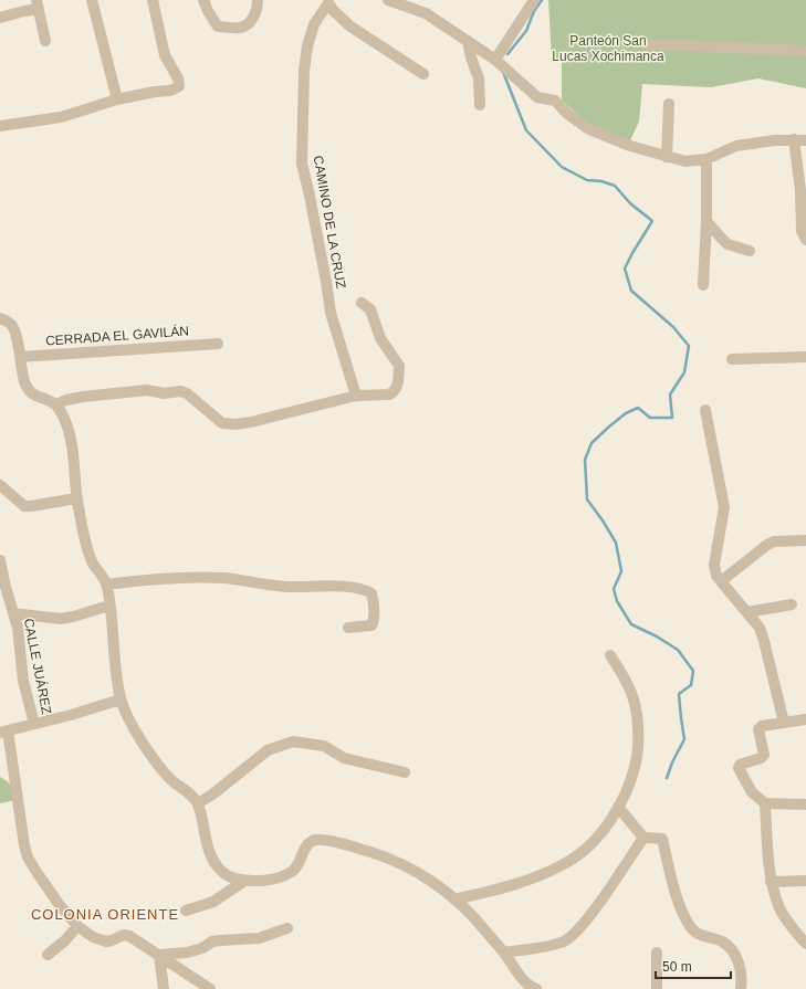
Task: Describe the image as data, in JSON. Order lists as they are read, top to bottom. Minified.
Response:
{"streets":{"street":["CAMINO DE LA CRUZ","CERRADA EL GAVILÁN","CALLE JUÁREZ"]},"districts":["COLONIA ORIENTE"],"parks":["Panteón San Lucas Xochimanca"],"scale_bar":"50 m"}
